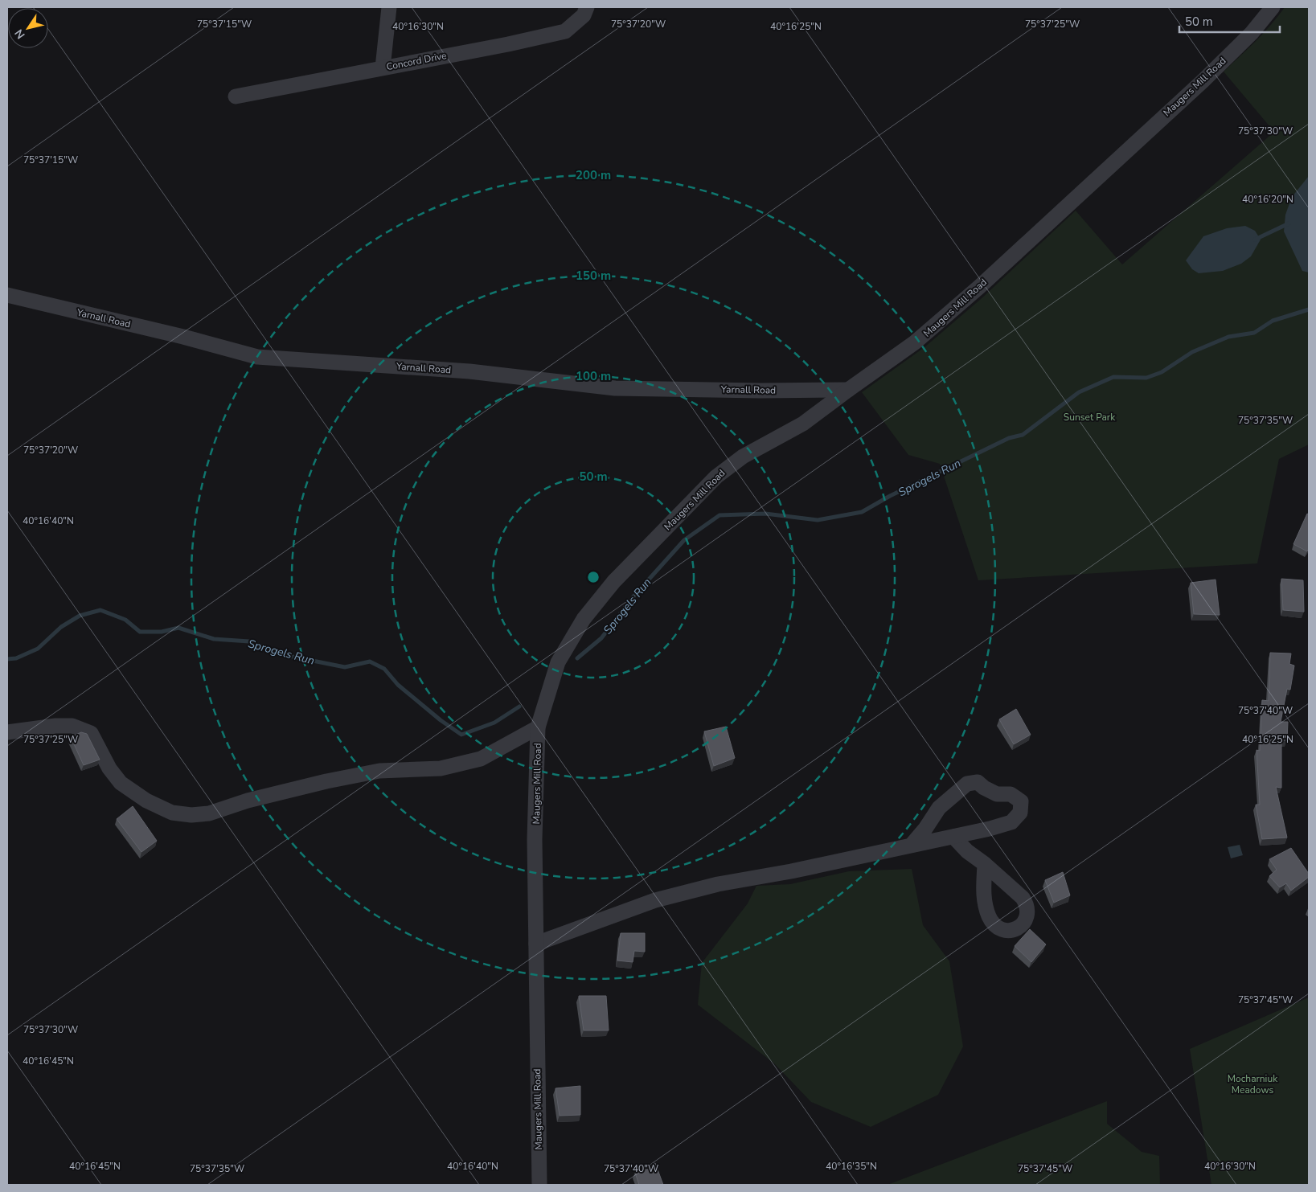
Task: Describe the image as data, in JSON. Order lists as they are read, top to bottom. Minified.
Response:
{"streets":{"street":["Concord Drive","Maugers Mill Road","Yarnall Road"]},"crossings":[["Maugers Mill Road","Yarnall Road"]],"water":["Sprogels Run"],"parks":["Sunset Park","Mocharniuk Meadows"],"scale_bar":"50 m","north":"bottom left","coordinates":["75°37'15\"W","75°37'20\"W","75°37'25\"W","40°16'30\"N","40°16'25\"N","75°37'30\"W","40°16'20\"N","75°37'35\"W","40°16'40\"N","75°37'40\"W","75°37'45\"W","40°16'45\"N","40°16'35\"N"],"rings":["200 m","150 m","100 m","50 m"]}
